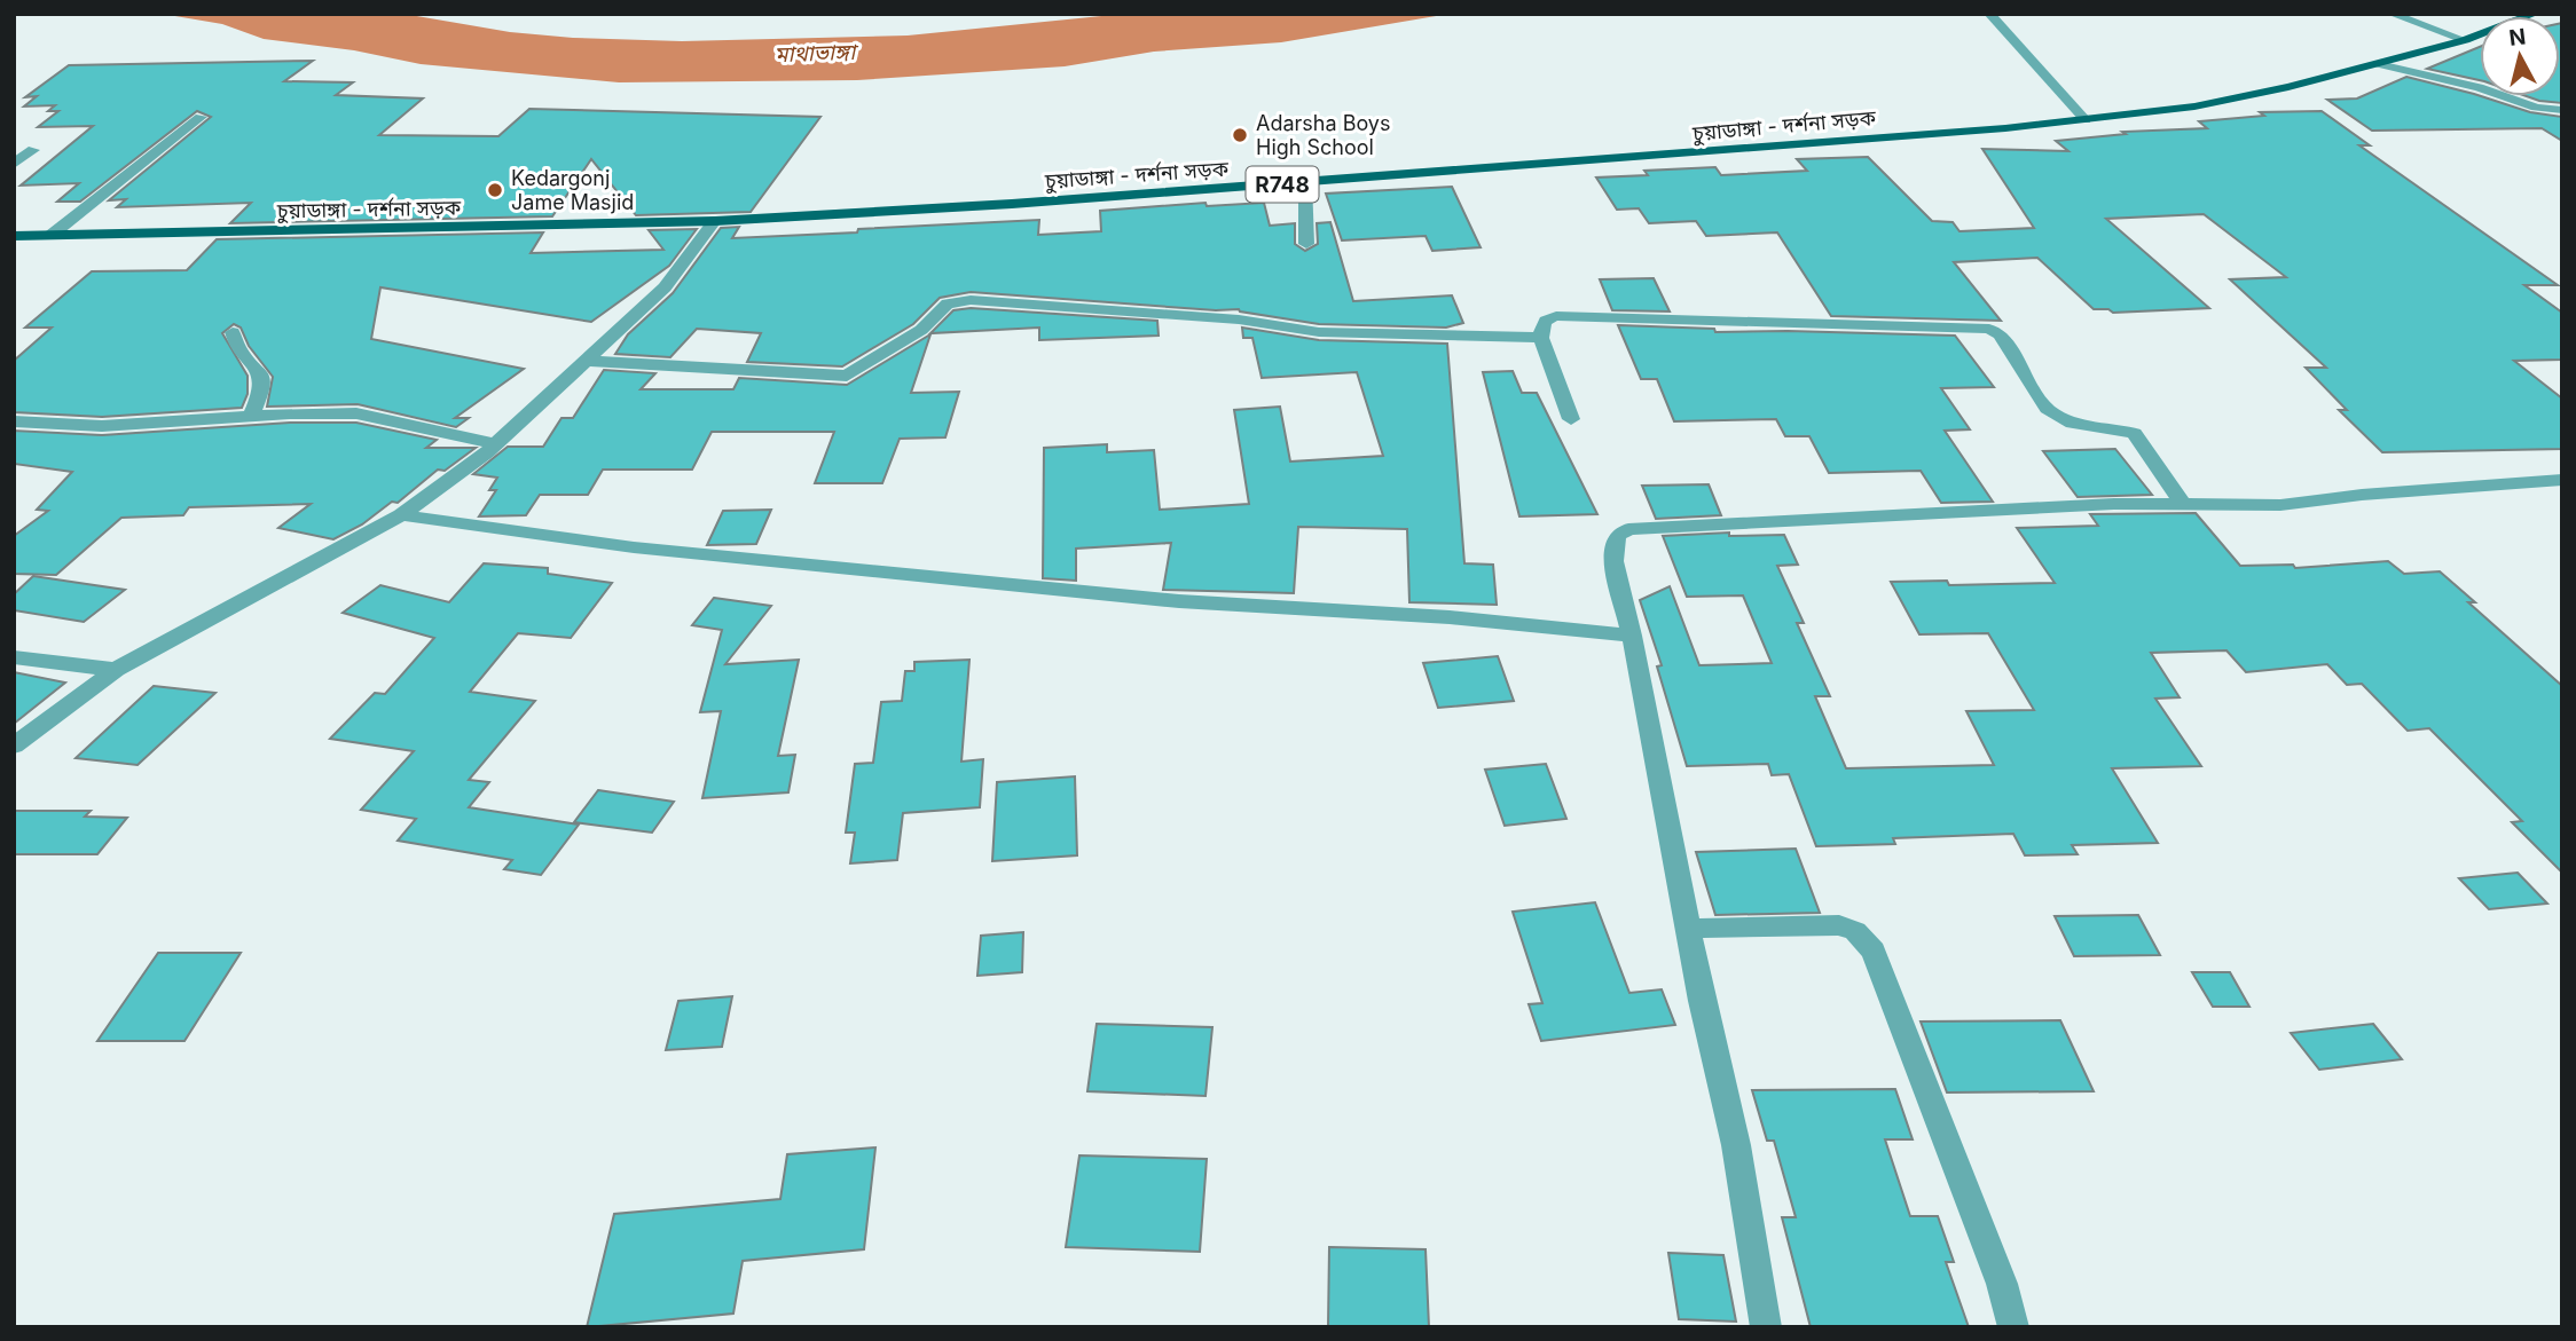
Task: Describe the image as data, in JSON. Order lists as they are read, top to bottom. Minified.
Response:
{"streets":{"main road":["চুয়াডাঙ্গা - দর্শনা সড়ক","R748"]},"water":["মাথাভাঙ্গা"],"places":["Adarsha Boys High School","Kedargonj Jame Masjid"],"north":"top"}
